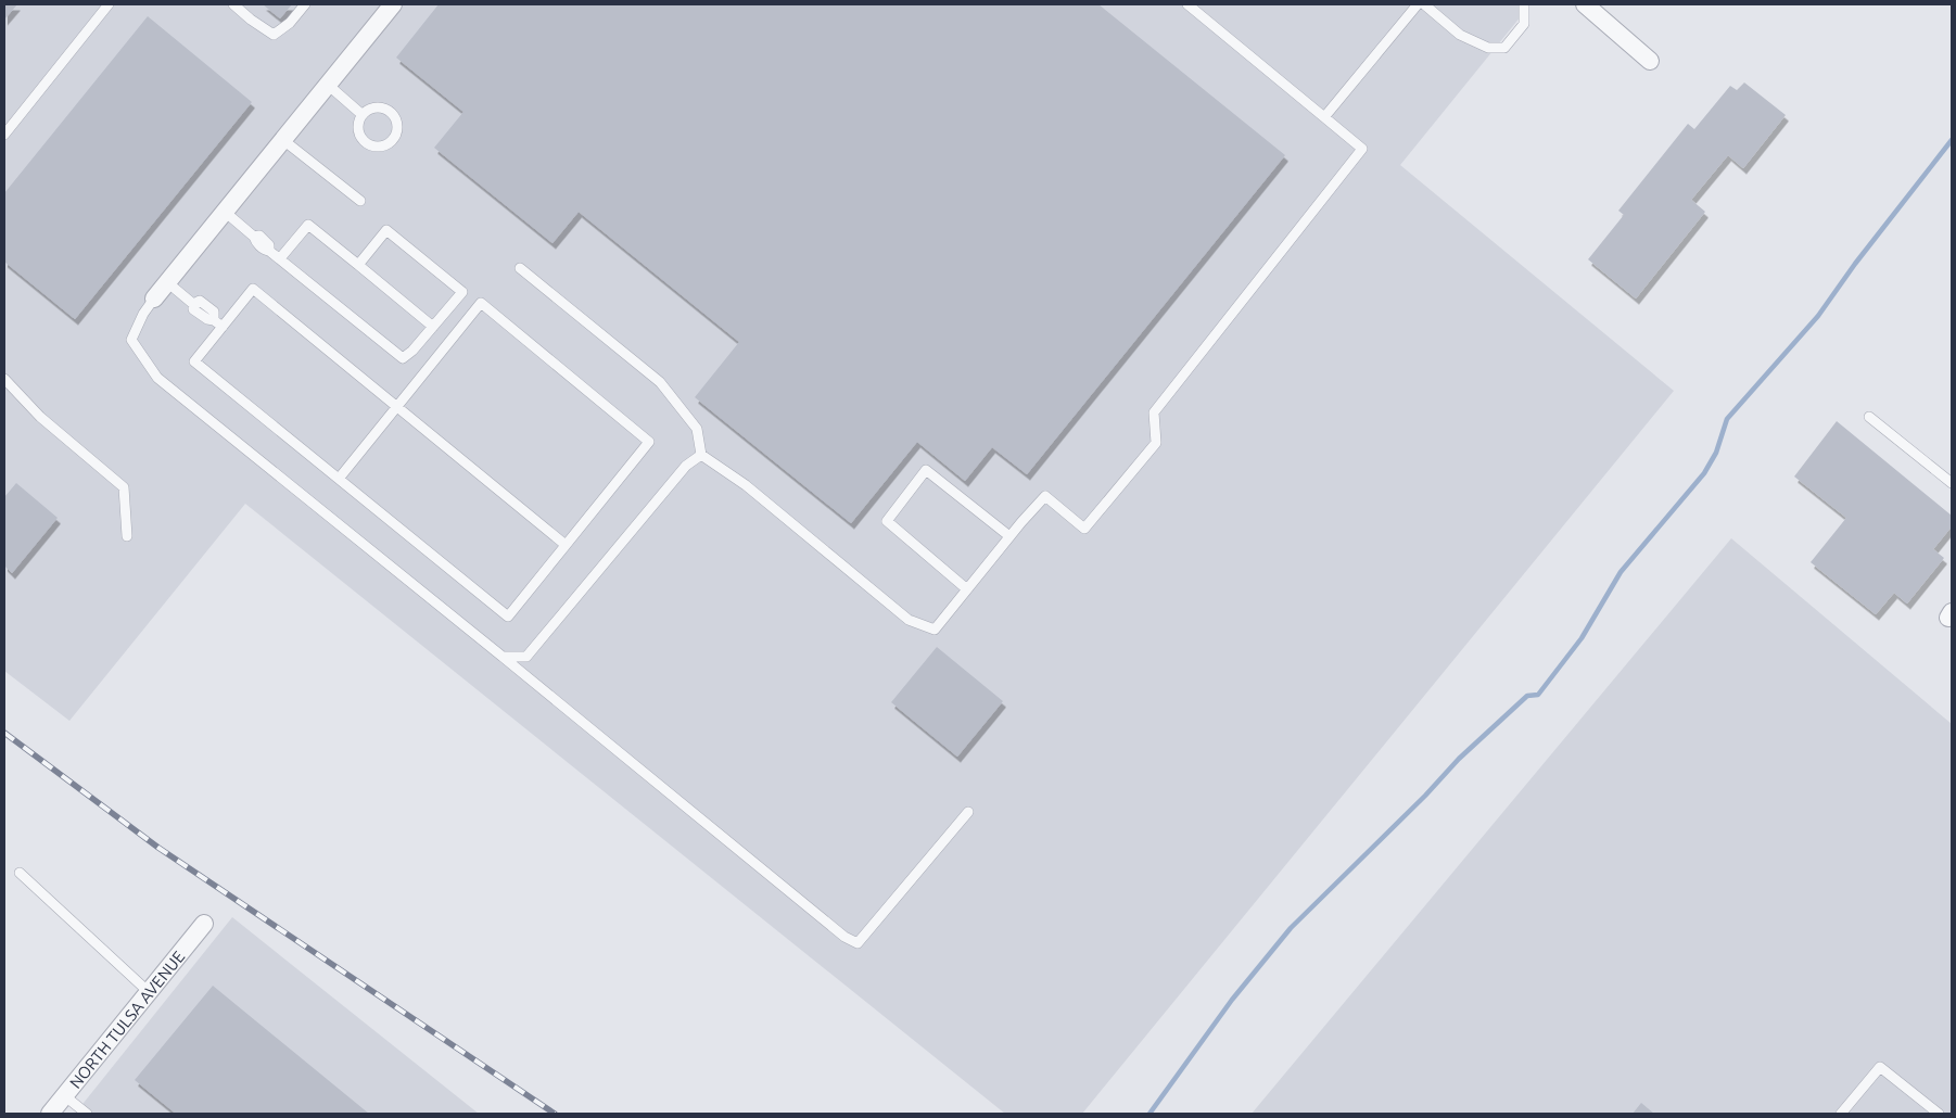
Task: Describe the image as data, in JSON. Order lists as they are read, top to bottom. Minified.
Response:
{"streets":{"street":["NORTH TULSA AVENUE"]}}
